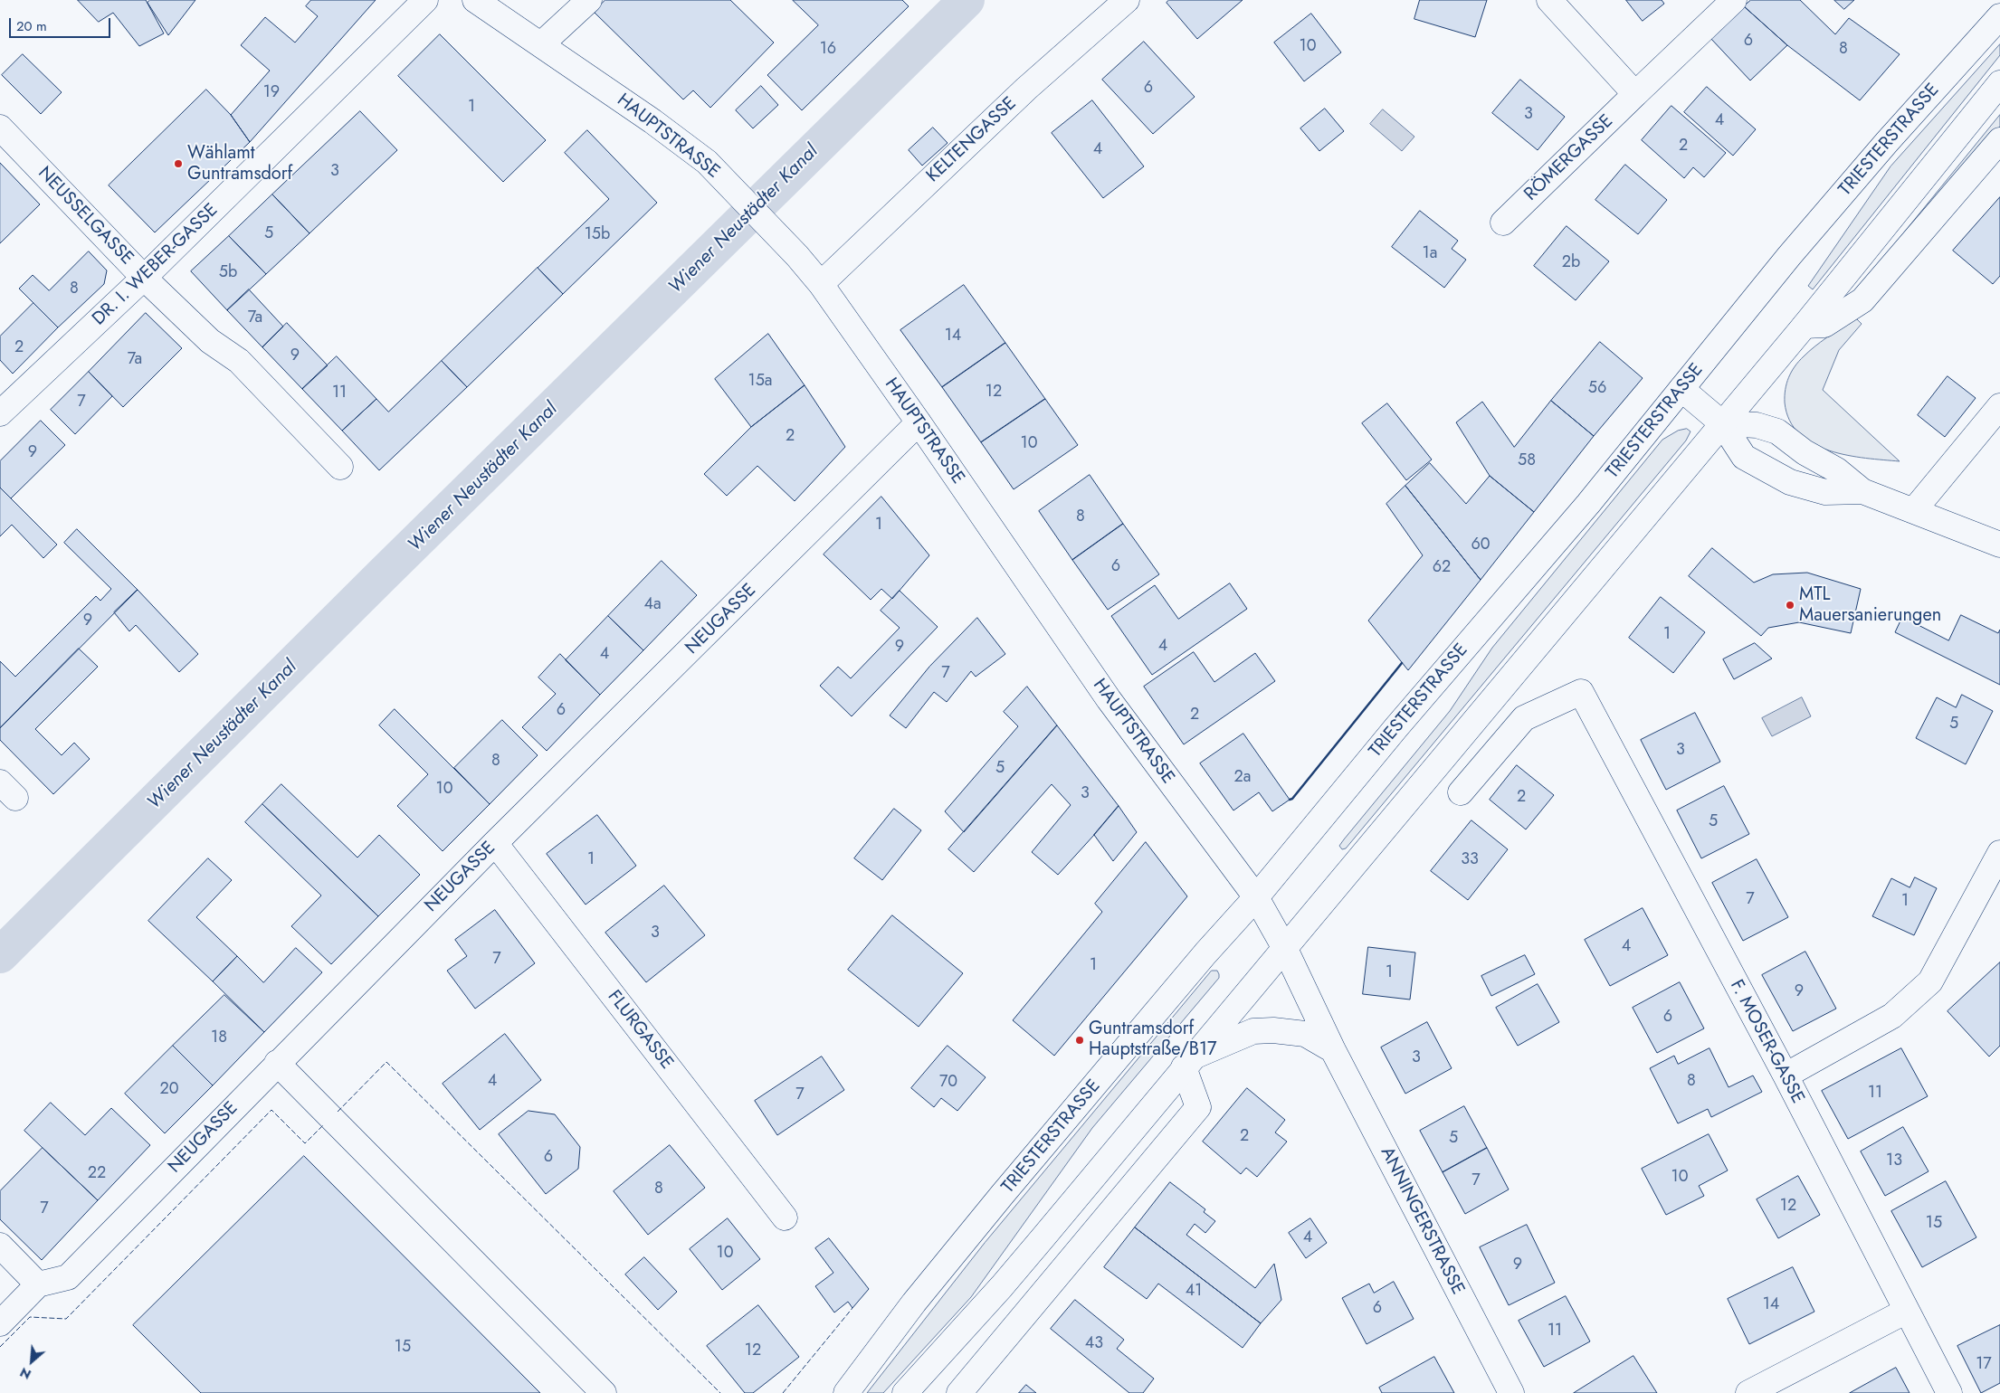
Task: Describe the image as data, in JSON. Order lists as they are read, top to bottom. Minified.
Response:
{"streets":{"street":["HAUPTSTRASSE","KELTENGASSE","TRIESTERSTRASSE","RÖMERGASSE","NEUSSELGASSE","DR. I. WEBER-GASSE","NEUGASSE","FLURGASSE","F. MOSER-GASSE","ANNINGERSTRASSE"]},"crossings":[["HAUPTSTRASSE","KELTENGASSE"],["HAUPTSTRASSE","TRIESTERSTRASSE"],["HAUPTSTRASSE","NEUGASSE"],["HAUPTSTRASSE","ANNINGERSTRASSE"],["NEUSSELGASSE","DR. I. WEBER-GASSE"],["NEUGASSE","FLURGASSE"]],"water":["Wiener Neustädter Kanal"],"places":["Wählamt Guntramsdorf","MTL Mauersanierungen","Guntramsdorf Hauptstraße/B17"],"house_numbers":["6","10","16","8","6","19","1","3","4","2","4","3","5","15b","1a","2b","5b","8","7a","14","2","9","7a","15a","56","12","11","7","2","10","9","58","8","1","60","6","62","4a","9","1","4","9","4","7","6","2","5","3","8","5","2a","10","3","2","5","1","33","7","1","3","4","7","1","1","9","6","18","3","4","8","70","20","11","7","2","5","6","13","22","10","7","8","12","7","15","4","10","9","41","14","6","11","43","15","12","17"],"scale_bar":"20 m","north":"bottom left"}
